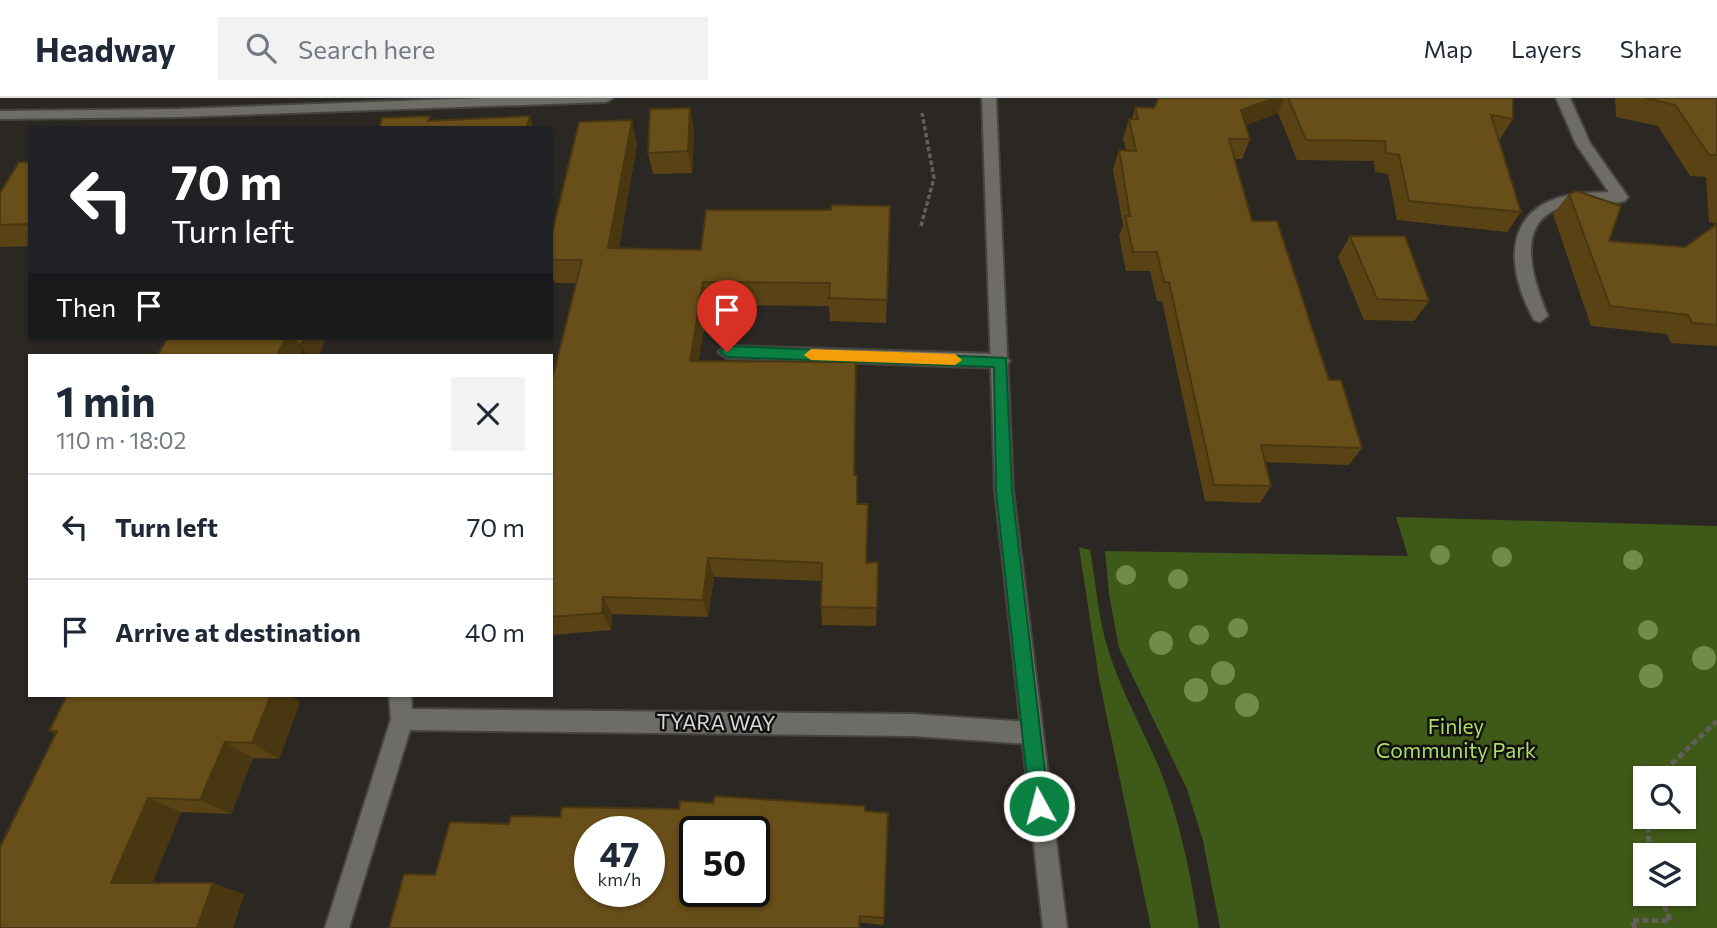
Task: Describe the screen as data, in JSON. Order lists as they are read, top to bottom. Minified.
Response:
{"streets":{"street":["TYARA WAY"]},"parks":["Finley Community Park"],"page":{"header":"Headway","search":"Search here","nav":["Map","Layers","Share"],"turn":["70 m","Turn left"],"then":"Then","heading":["1 min","110 m · 18:02"],"list":[{"name":"Turn left","value":"70 m"},{"name":"Arrive at destination","value":"40 m"}],"speed":"47 km/h","limit":"50"}}
